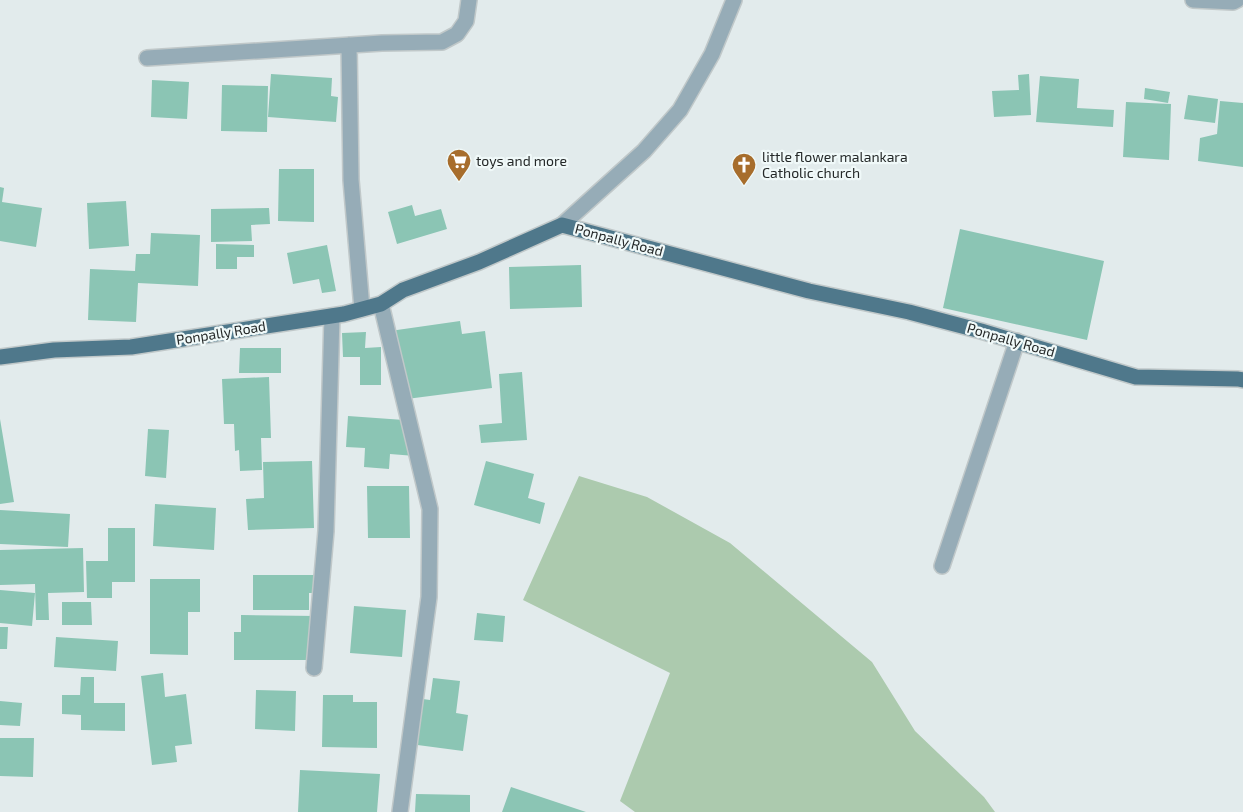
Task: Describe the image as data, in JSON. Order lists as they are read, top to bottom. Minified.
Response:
{"streets":{"main road":["Ponpally Road"]},"places":{"supermarket":["toys and more"],"church":["little flower malankara Catholic church"]}}
